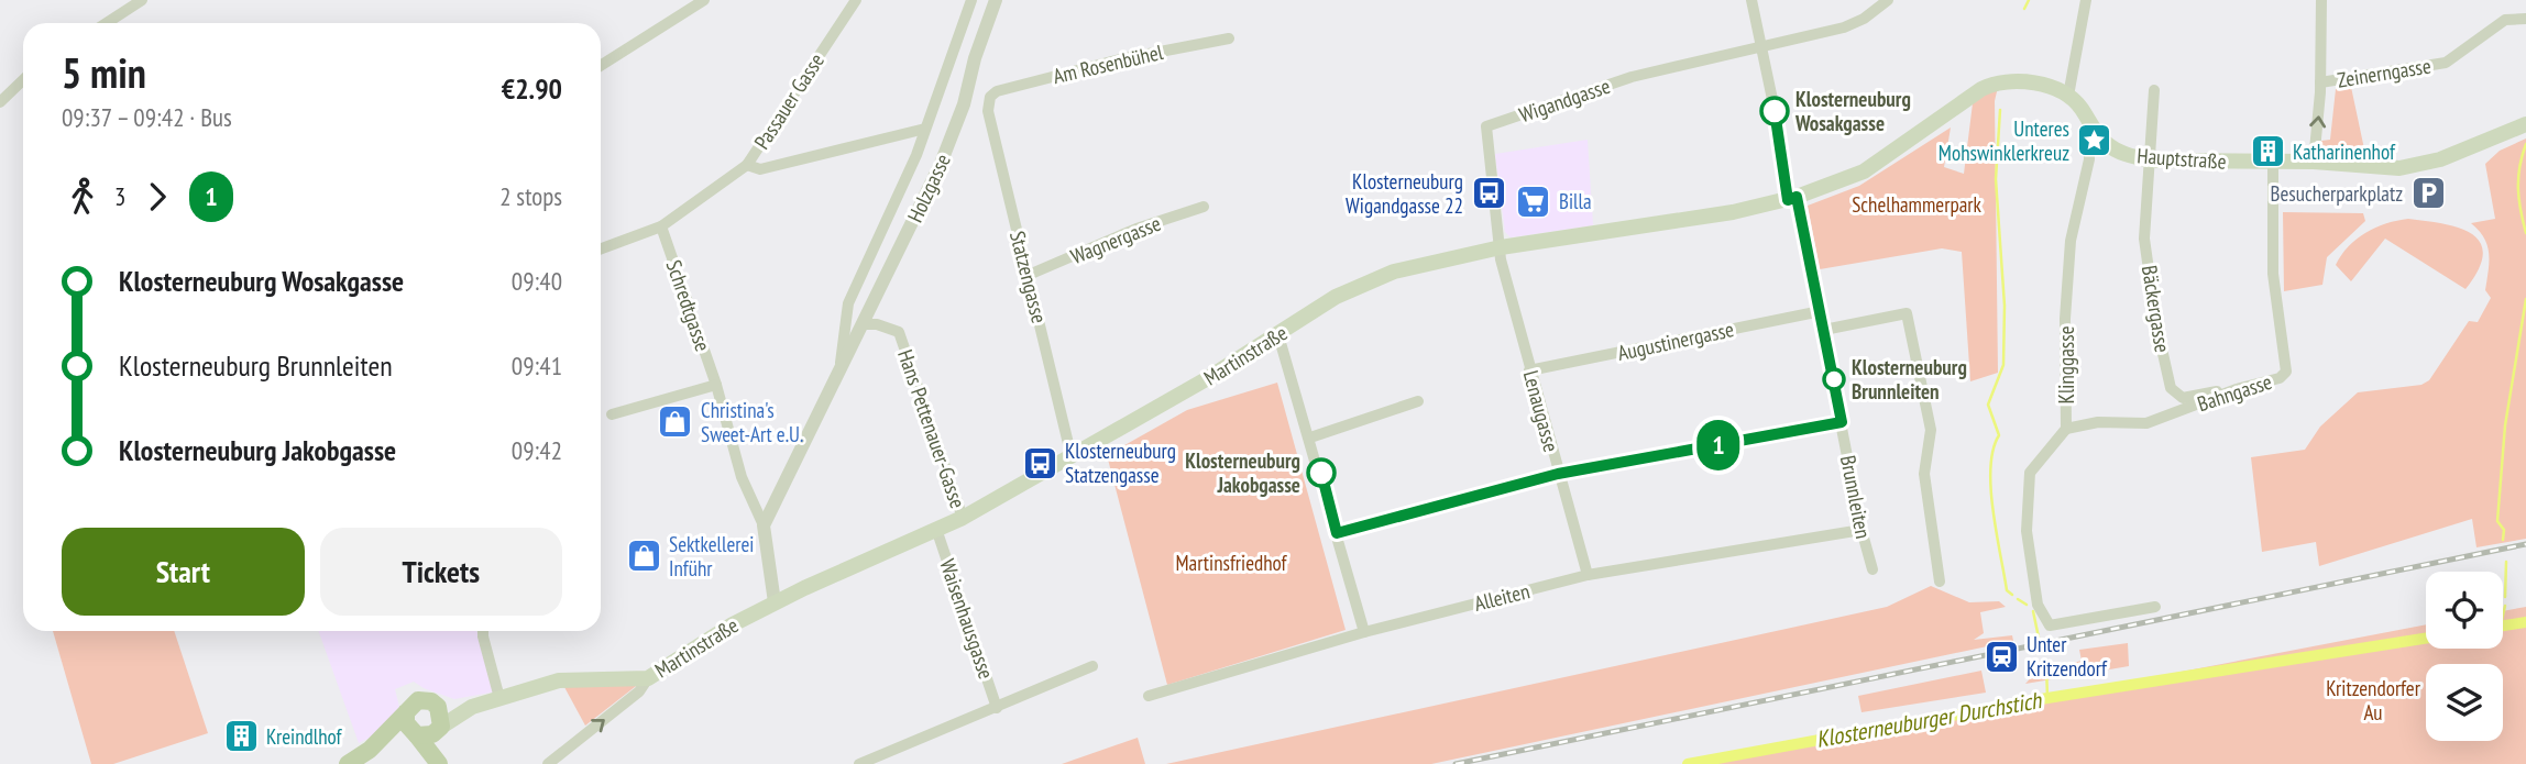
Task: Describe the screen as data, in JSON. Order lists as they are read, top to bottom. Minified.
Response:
{"streets":{"main road":["Hauptstraße","Martinstraße"],"street":["Am Rosenbühel","Zeinerngasse","Wigandgasse","Passauer Gasse","Holzgasse","Wagnergasse","Statzengasse","Schredtgasse","Bäckergasse","Augustinergasse","Klinggasse","Bahngasse","Lenaugasse","Hans Pettenauer-Gasse","Brunnleiten","Alleiten","Waisenhausgasse"]},"crossings":[["Am Rosenbühel","Statzengasse"],["Wigandgasse","Martinstraße"],["Wigandgasse","Lenaugasse"],["Wigandgasse","Brunnleiten"],["Passauer Gasse","Holzgasse"],["Hauptstraße","Bäckergasse"],["Hauptstraße","Martinstraße"],["Hauptstraße","Klinggasse"],["Hauptstraße","Bahngasse"],["Holzgasse","Schredtgasse"],["Holzgasse","Hans Pettenauer-Gasse"],["Wagnergasse","Statzengasse"],["Statzengasse","Martinstraße"],["Bäckergasse","Bahngasse"],["Augustinergasse","Lenaugasse"],["Augustinergasse","Brunnleiten"],["Martinstraße","Lenaugasse"],["Martinstraße","Hans Pettenauer-Gasse"],["Martinstraße","Brunnleiten"],["Martinstraße","Waisenhausgasse"],["Klinggasse","Bahngasse"],["Lenaugasse","Alleiten"],["Brunnleiten","Alleiten"]],"water":["Klosterneuburger Durchstich"],"parks":["Schelhammerpark","Martinsfriedhof","Kritzendorfer Au"],"places":{"other":["Klosterneuburg Wosakgasse","Klosterneuburg Brunnleiten","Klosterneuburg Jakobgasse"],"place":["Unteres Mohswinklerkreuz"],"building":["Katharinenhof","Kreindlhof"],"bus stop":["Klosterneuburg Wigandgasse 22","Klosterneuburg Statzengasse"],"parking":["Besucherparkplatz"],"supermarket":["Billa"],"shop":["Christina's Sweet-Art e.U.","Sektkellerei Inführ"],"station":["Unter Kritzendorf"]},"lines":["bus line 1"],"page":{"on_map":"1","heading":["5 min","09:37 – 09:42 · Bus","€2.90"],"legs":["3","1","2 stops"],"list":[{"name":"Klosterneuburg Wosakgasse","value":"09:40"},{"name":"Klosterneuburg Brunnleiten","value":"09:41"},{"name":"Klosterneuburg Jakobgasse","value":"09:42"}],"buttons":["Start","Tickets"]}}
